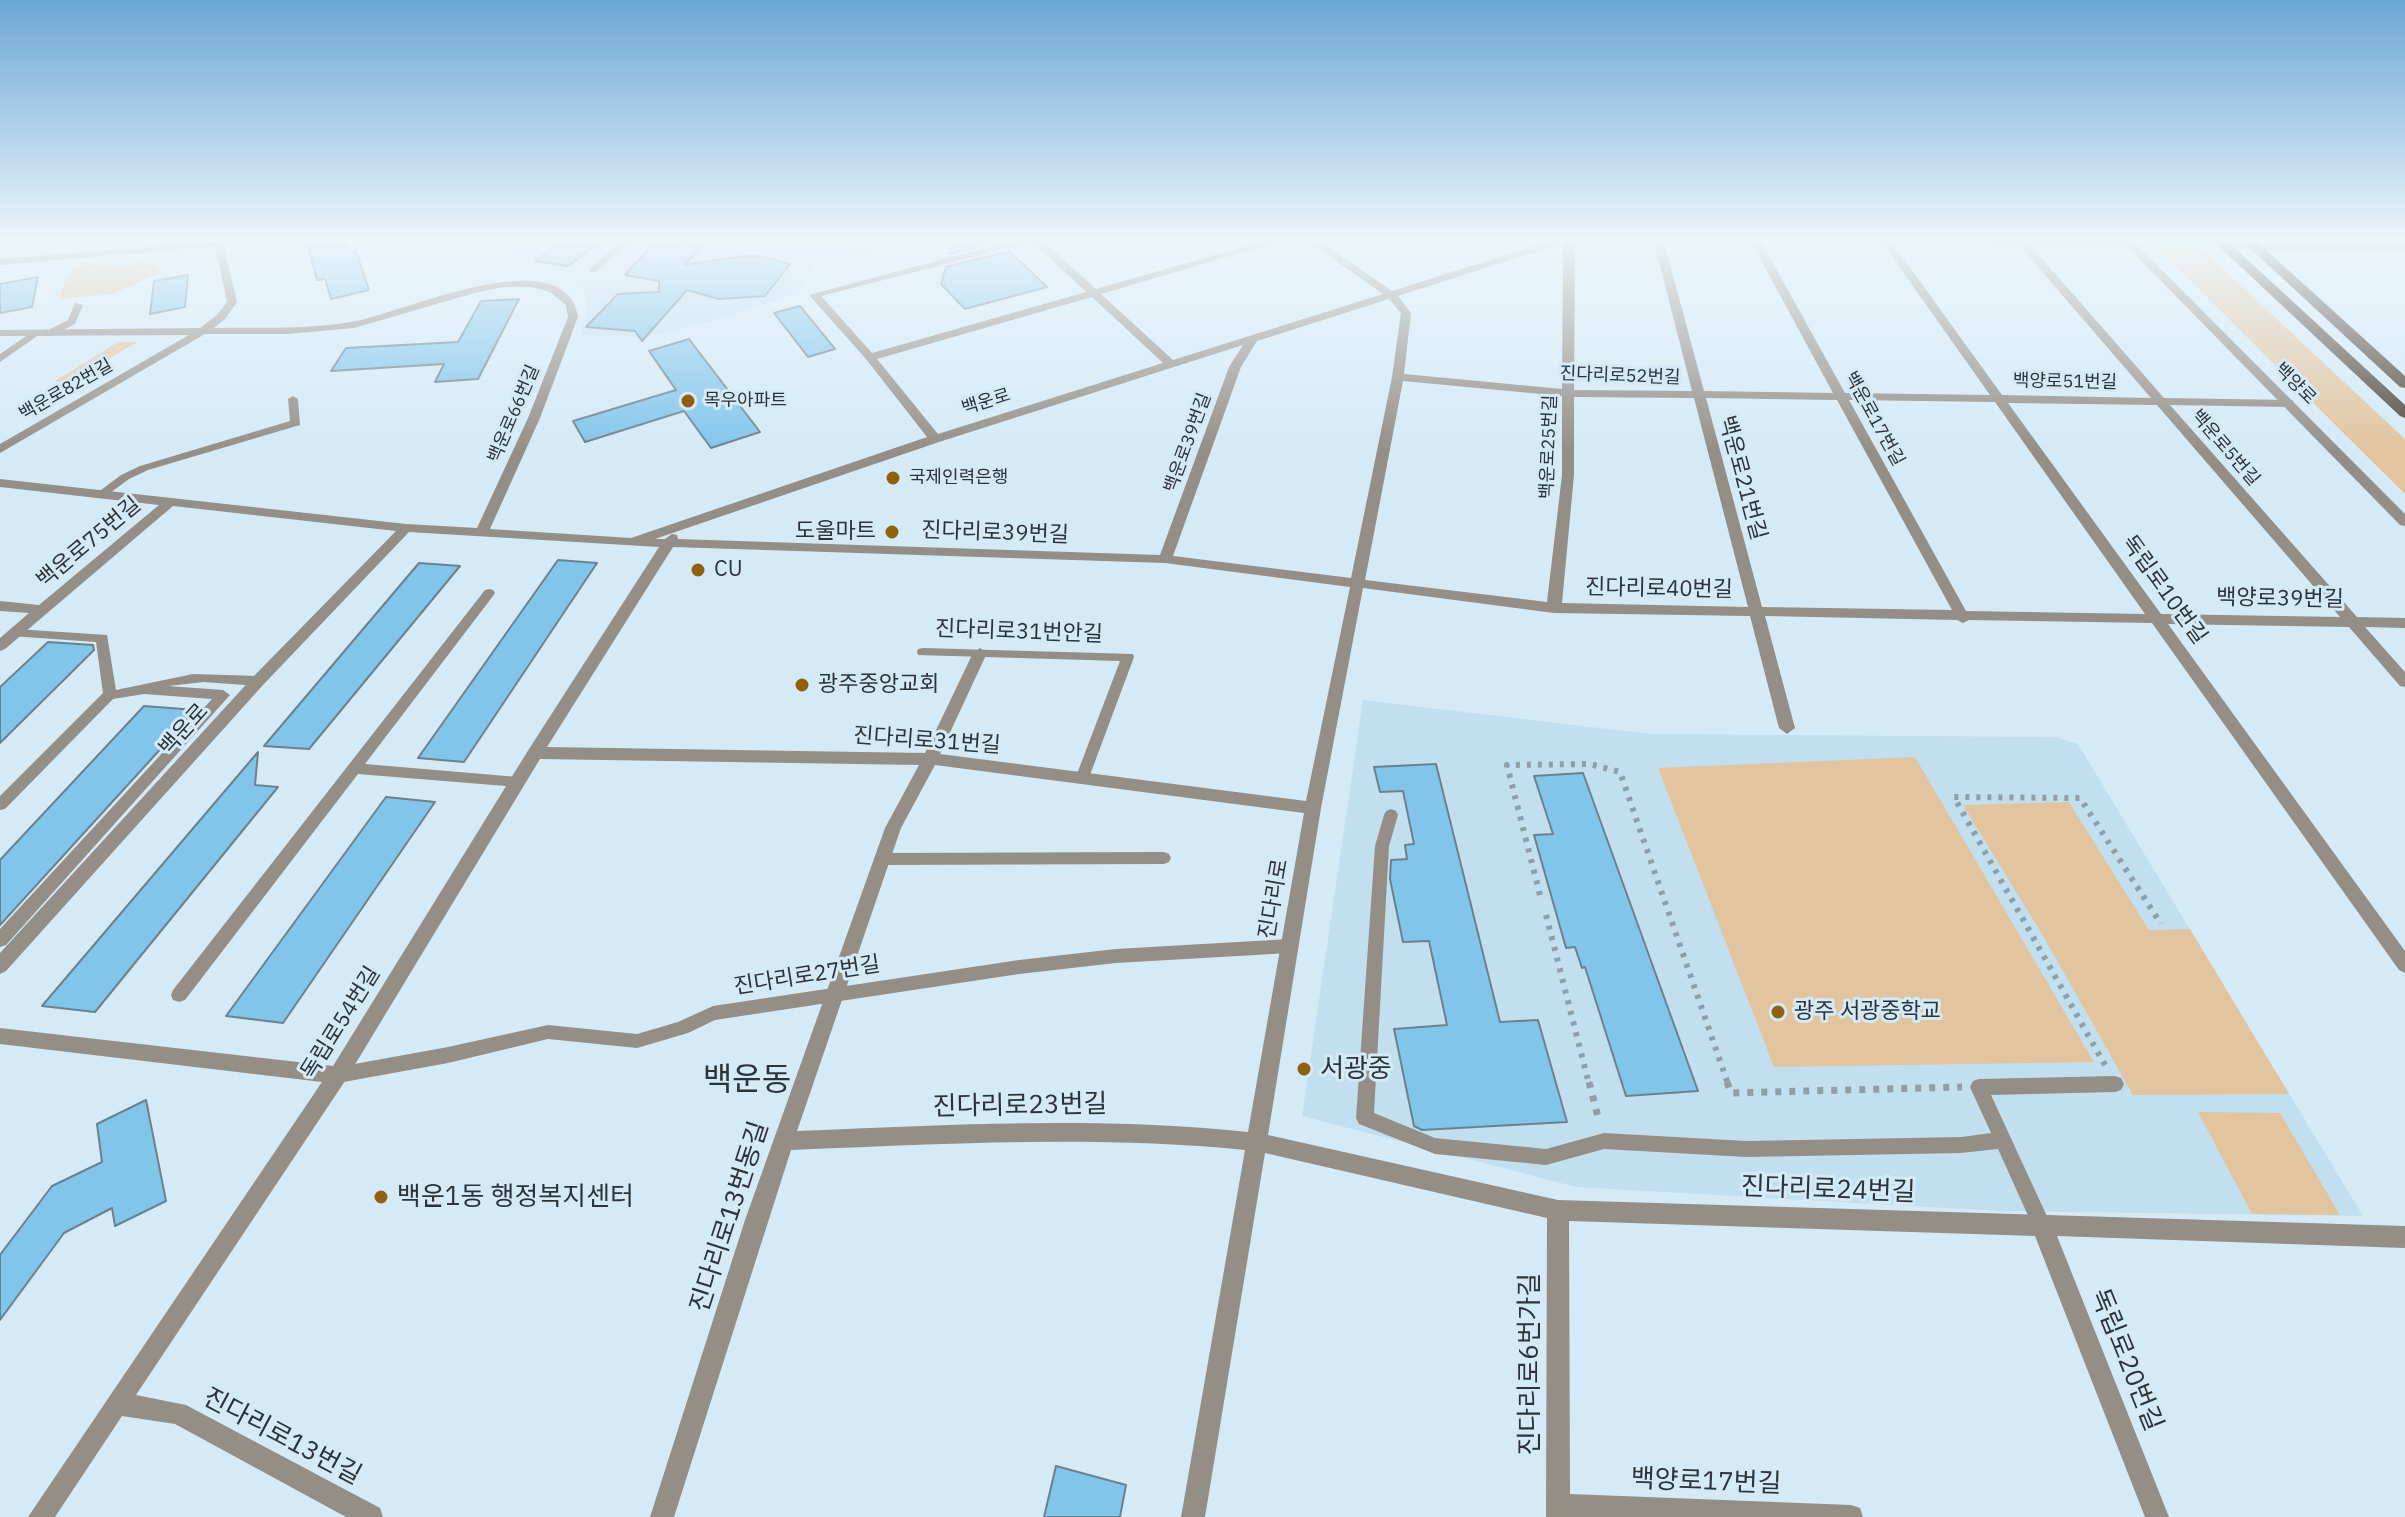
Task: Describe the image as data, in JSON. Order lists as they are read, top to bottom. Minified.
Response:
{"streets":{"street":["진다리로52번길","백양로51번길","백양로","백운로82번길","백운로","백운로66번길","백운로17번길","백운로39번길","백운로25번길","백운로5번길","백운로21번길","진다리로39번길","백운로75번길","진다리로40번길","독립로10번길","백양로39번길","진다리로31번길","진다리로","독립로54번길","진다리로23번길","진다리로24번길","진다리로13번동길","독립로20번길","진다리로6번가길","진다리로13번길","백양로17번길"],"lane":["진다리로31번안길","진다리로27번길"]},"crossings":[["진다리로52번길","백양로51번길"],["진다리로52번길","백운로17번길"],["진다리로52번길","백운로25번길"],["진다리로52번길","백운로21번길"],["진다리로52번길","진다리로"],["백양로51번길","백양로"],["백양로51번길","백운로17번길"],["백양로51번길","백운로5번길"],["백양로51번길","독립로10번길"],["백운로82번길","백운로66번길"],["백운로","백운로66번길"],["백운로","백운로39번길"],["백운로","진다리로39번길"],["백운로","백운로75번길"],["백운로","독립로54번길"],["백운로17번길","진다리로40번길"],["백운로17번길","백양로39번길"],["백운로39번길","진다리로39번길"],["백운로25번길","진다리로40번길"],["백운로5번길","백양로39번길"],["백운로21번길","진다리로40번길"],["진다리로39번길","진다리로40번길"],["진다리로39번길","진다리로"],["진다리로39번길","독립로54번길"],["진다리로40번길","백양로39번길"],["진다리로40번길","진다리로"],["독립로10번길","백양로39번길"],["진다리로31번안길","진다리로31번길"],["진다리로31번안길","진다리로13번동길"],["진다리로31번길","진다리로"],["진다리로31번길","독립로54번길"],["진다리로31번길","진다리로13번동길"],["진다리로","진다리로27번길"],["진다리로","진다리로23번길"],["진다리로","진다리로24번길"],["진다리로27번길","독립로54번길"],["진다리로27번길","진다리로13번동길"],["독립로54번길","진다리로13번길"],["진다리로23번길","진다리로24번길"],["진다리로23번길","진다리로13번동길"],["진다리로24번길","독립로20번길"],["진다리로24번길","진다리로6번가길"],["진다리로6번가길","백양로17번길"]],"districts":["백운동"],"places":["목우아파트","국제인력은행","도울마트","CU","광주중앙교회","광주 서광중학교","서광중","백운1동 행정복지센터"]}
